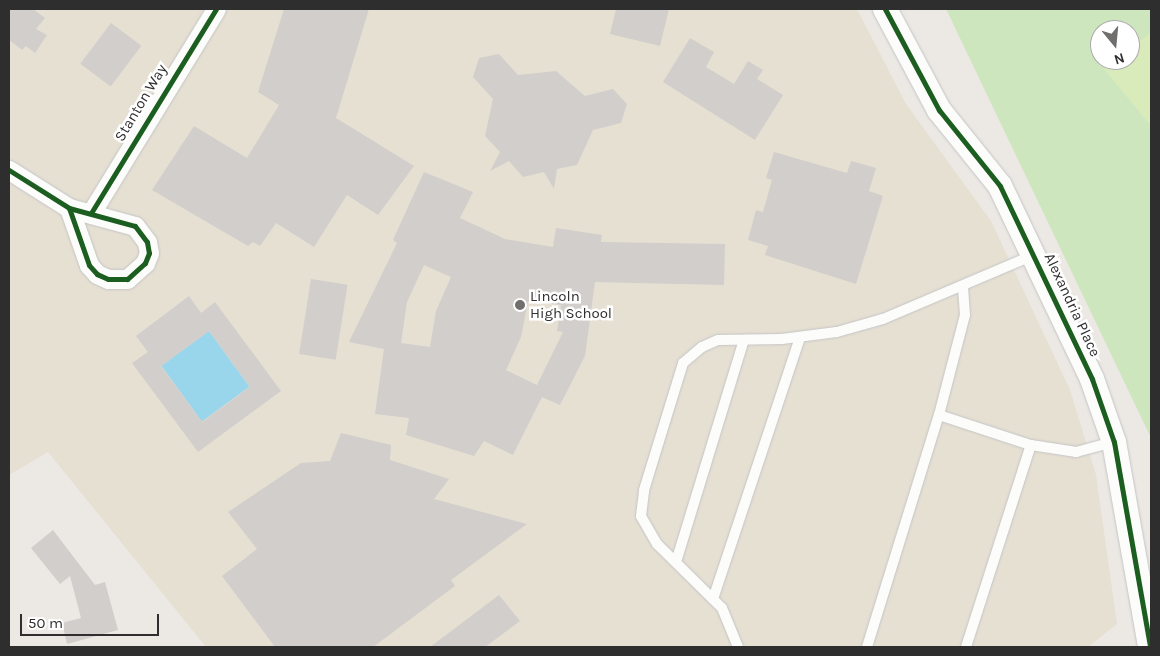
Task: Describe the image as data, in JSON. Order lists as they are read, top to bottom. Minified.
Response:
{"streets":{"street":["Stanton Way","Alexandria Place"]},"places":["Lincoln High School"],"scale_bar":"50 m","north":"bottom"}
